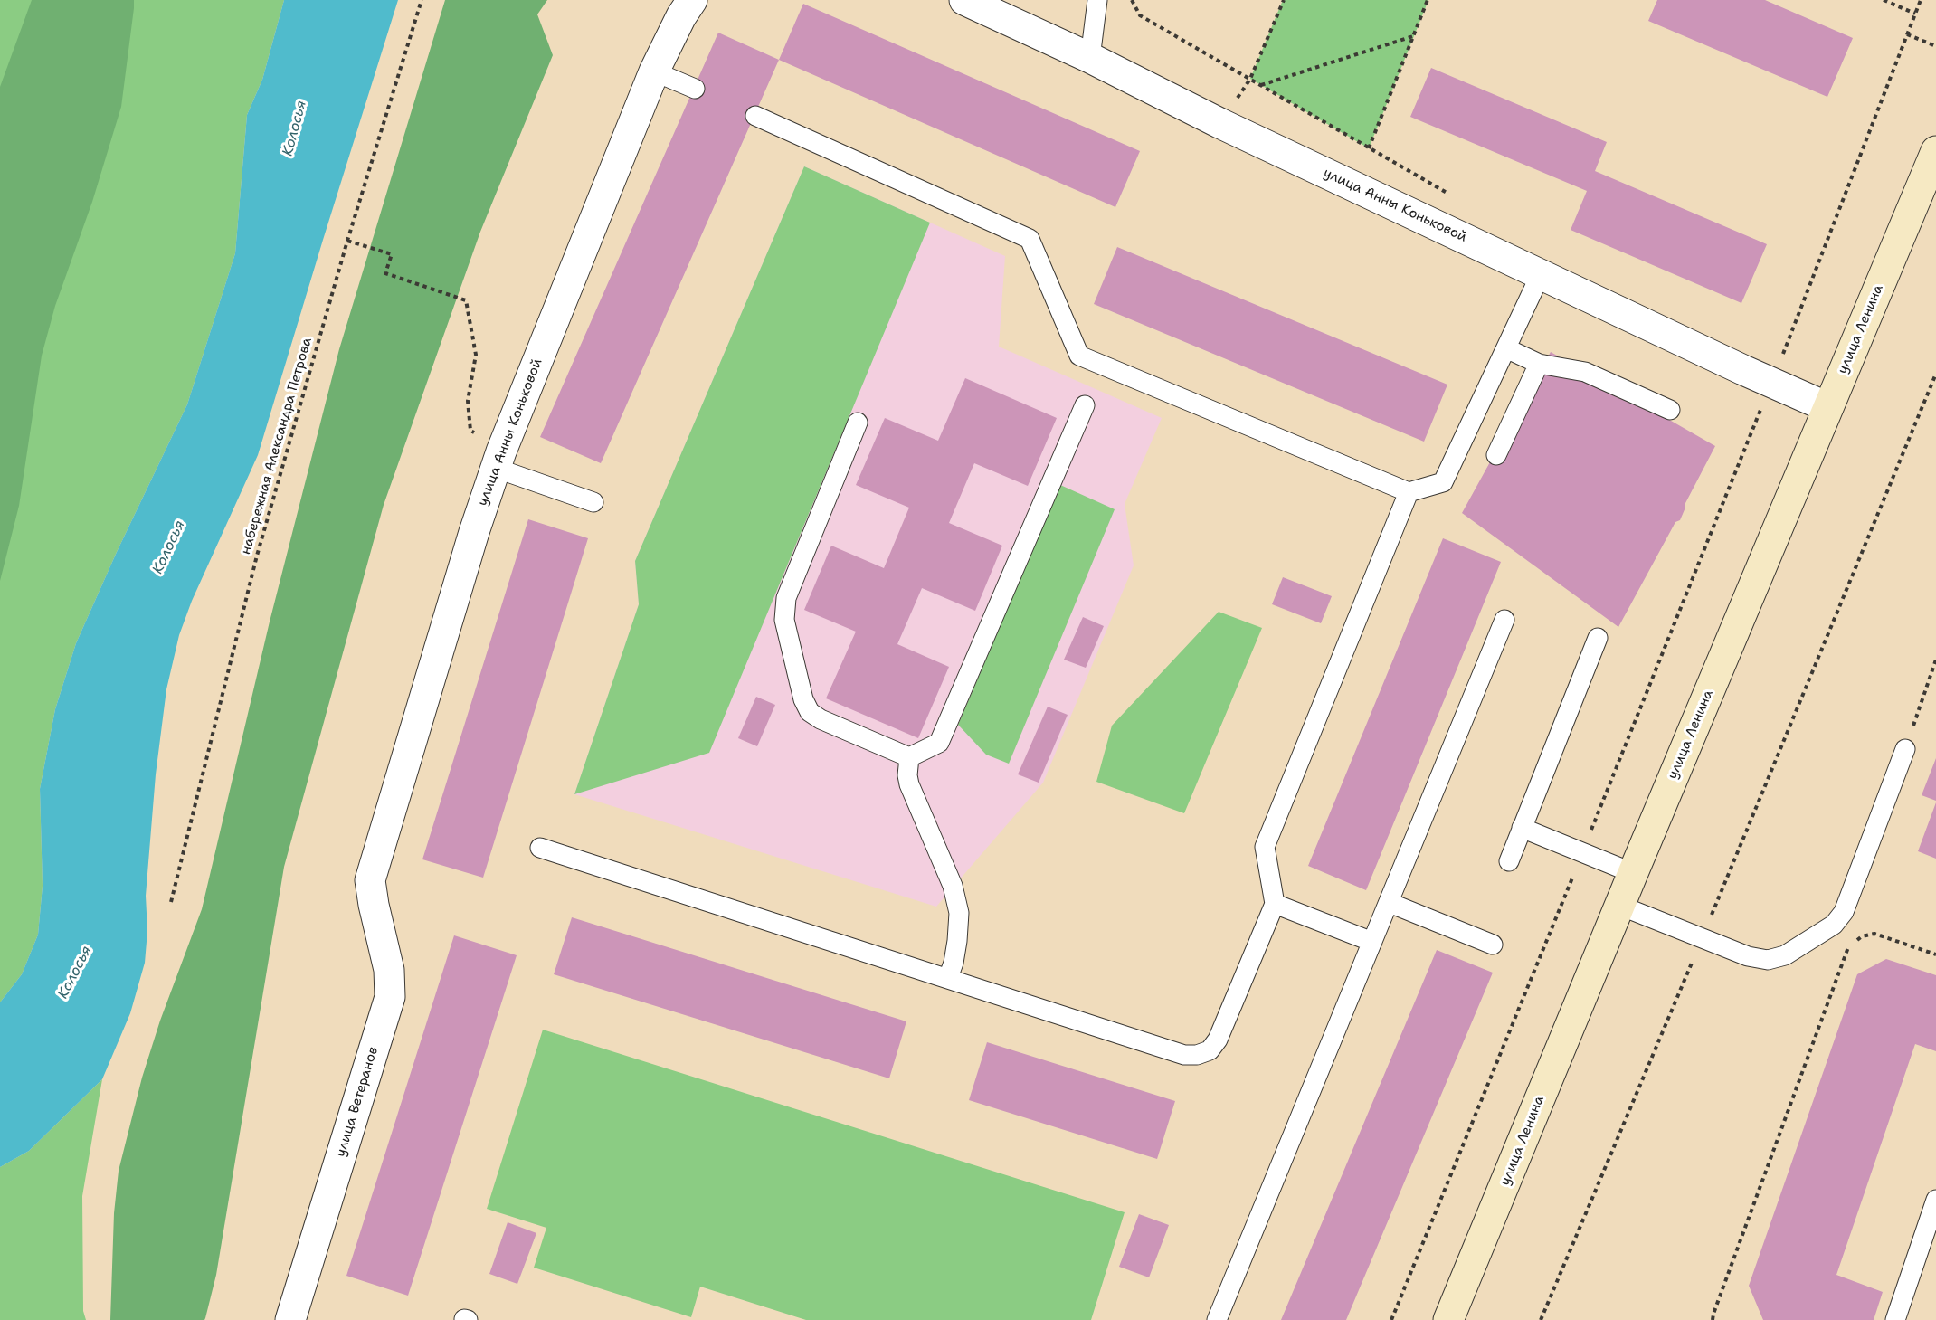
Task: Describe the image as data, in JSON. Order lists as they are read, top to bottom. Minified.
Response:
{"streets":{"main road":["улица Ленина"],"street":["улица Анны Коньковой","улица Ветеранов"],"path":["набережная Александра Петрова"]},"crossings":[["улица Анны Коньковой","улица Ленина"],["улица Анны Коньковой","улица Ветеранов"]],"water":["Колосья"]}
